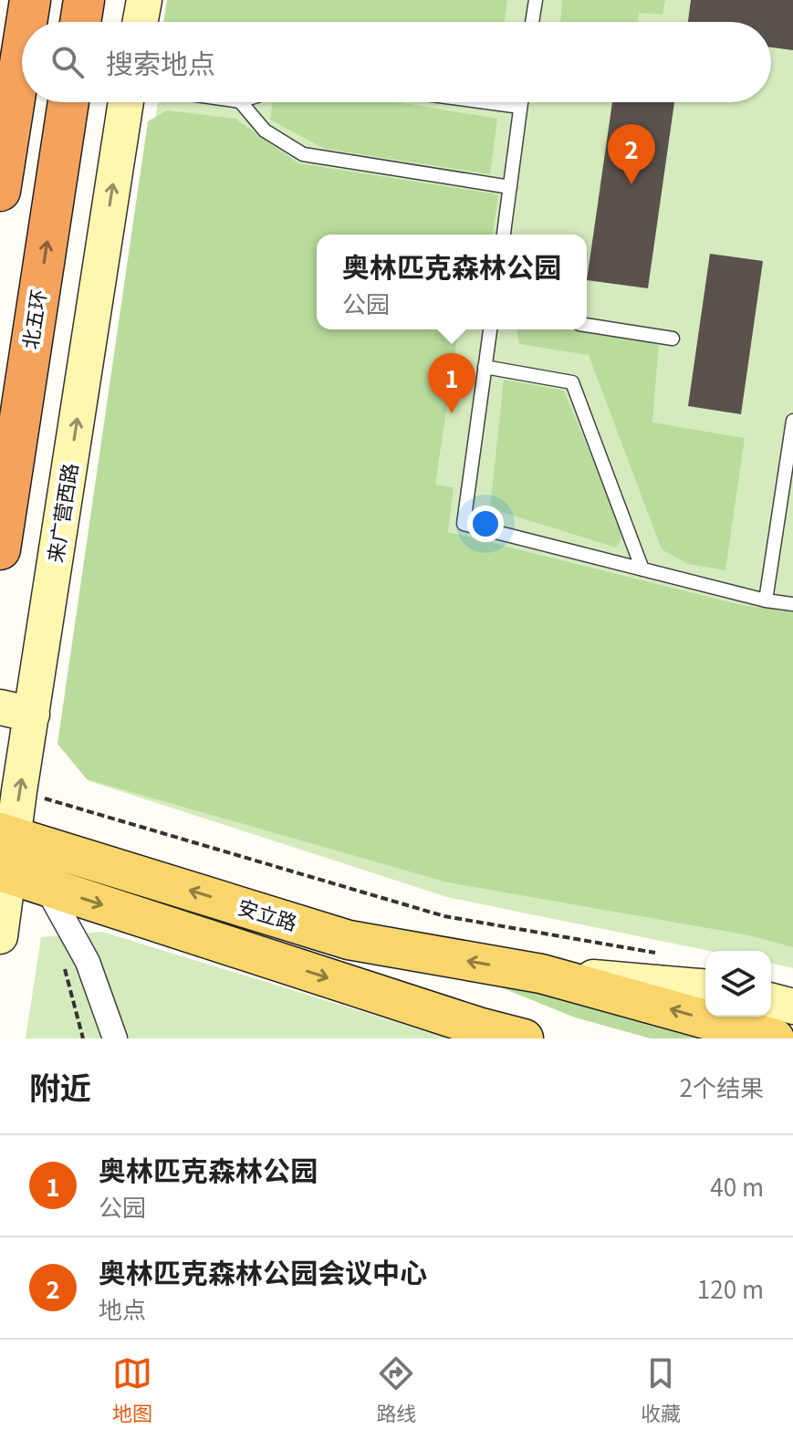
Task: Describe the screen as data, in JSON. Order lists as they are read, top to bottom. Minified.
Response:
{"streets":{"highway":["北五环"],"main road":["安立路"],"street":["来广营西路"]},"crossings":[["来广营西路","安立路"]],"one_way":["北五环","来广营西路"],"page":{"search":"搜索地点","pins":["2","1"],"popup":["奥林匹克森林公园","公园"],"heading":["附近","2个结果"],"list":[{"mark":"1","name":"奥林匹克森林公园","note":"公园","value":"40 m"},{"mark":"2","name":"奥林匹克森林公园会议中心","note":"地点","value":"120 m"}],"nav":["地图","路线","收藏"]}}
